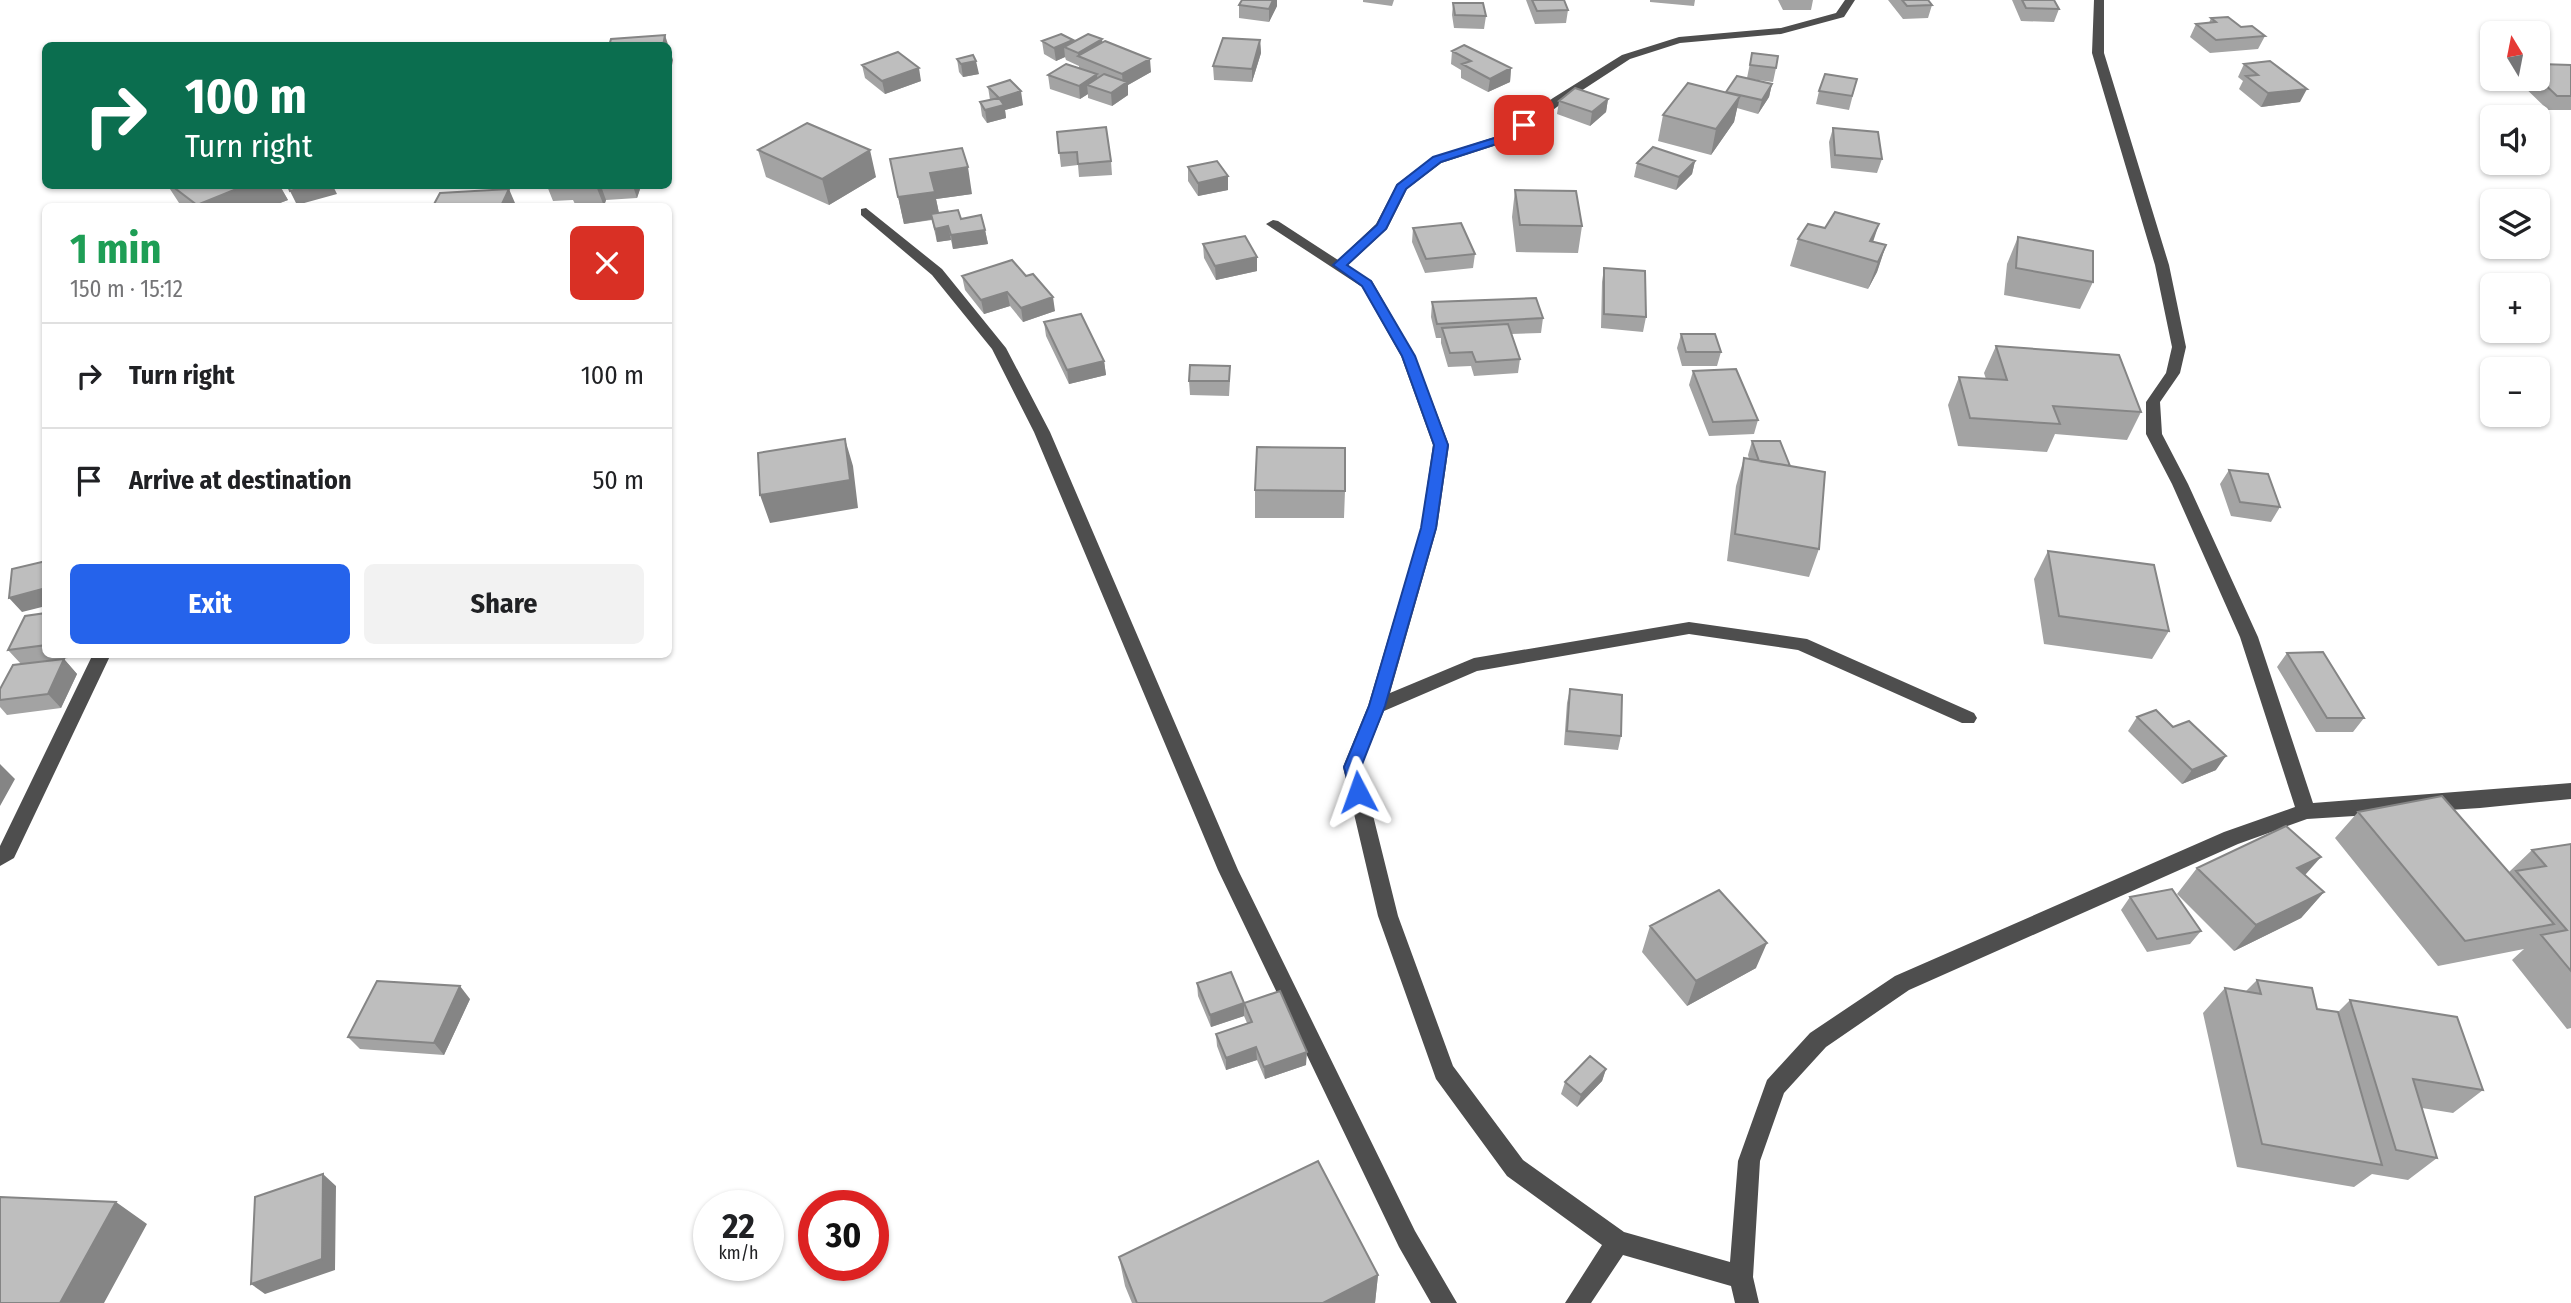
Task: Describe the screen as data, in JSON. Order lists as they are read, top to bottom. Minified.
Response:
{"north":"top","page":{"map_buttons":["+","−"],"turn":["100 m","Turn right"],"heading":["1 min","150 m · 15:12"],"list":[{"name":"Turn right","value":"100 m"},{"name":"Arrive at destination","value":"50 m"}],"buttons":["Exit","Share"],"speed":"22 km/h","limit":"30"}}
